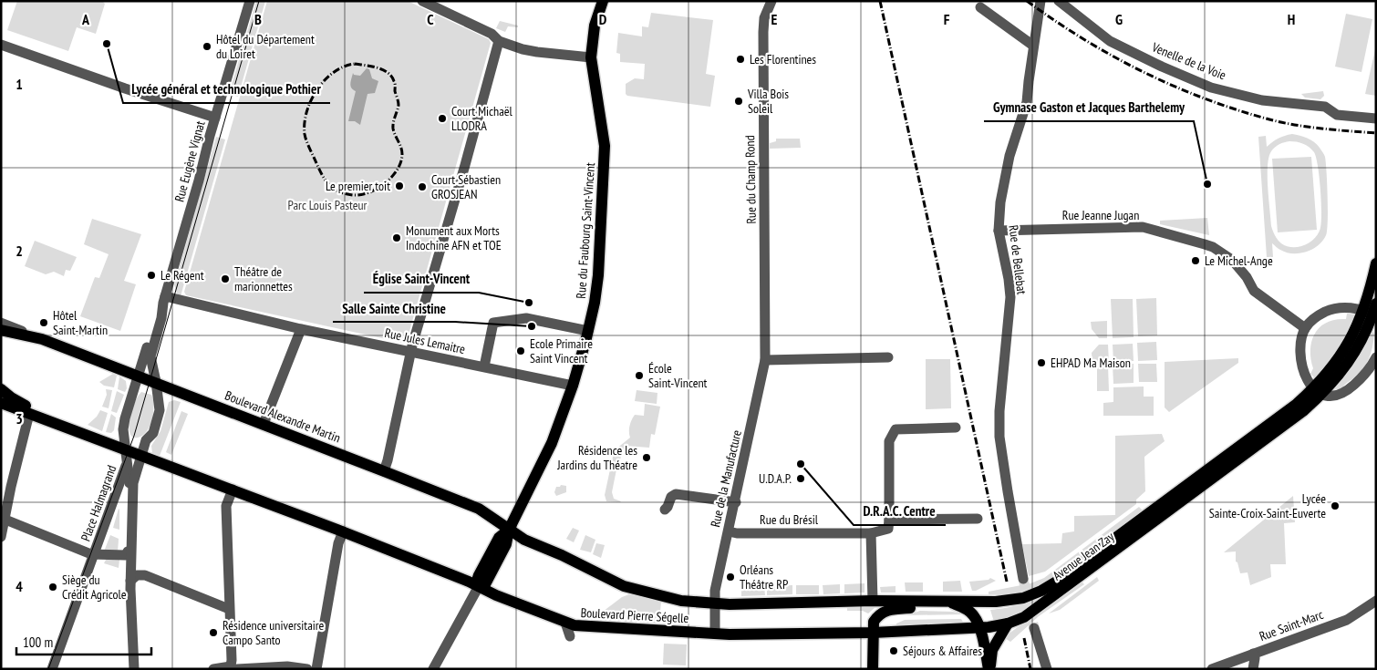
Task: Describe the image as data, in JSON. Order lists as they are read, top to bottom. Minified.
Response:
{"streets":{"main road":["Rue du Faubourg Saint-Vincent","Boulevard Alexandre Martin","Avenue Jean Zay","Boulevard Pierre Ségelle"],"street":["Venelle de la Voie","Rue Eugène Vignat","Rue du Champ Rond","Rue Jeanne Jugan","Rue de Bellebat","Rue Jules Lemaitre","Rue de la Manufacture","Place Halmagrand","Rue du Brésil","Rue Saint-Marc"]},"crossings":[["Rue Eugène Vignat","Rue Jules Lemaitre"],["Rue Eugène Vignat","Boulevard Alexandre Martin"],["Rue du Champ Rond","Rue de la Manufacture"],["Rue Jeanne Jugan","Rue de Bellebat"],["Rue du Faubourg Saint-Vincent","Rue Jules Lemaitre"],["Rue du Faubourg Saint-Vincent","Boulevard Alexandre Martin"],["Rue du Faubourg Saint-Vincent","Boulevard Pierre Ségelle"],["Boulevard Alexandre Martin","Boulevard Pierre Ségelle"],["Rue de la Manufacture","Rue du Brésil"],["Rue de la Manufacture","Avenue Jean Zay"],["Rue de la Manufacture","Boulevard Pierre Ségelle"],["Avenue Jean Zay","Boulevard Pierre Ségelle"]],"parks":["Parc Louis Pasteur"],"places":["Lycée général et technologique Pothier","Hôtel du Département du Loiret","Les Florentines","Villa Bois Soleil","Court Michaël LLODRA","Gymnase Gaston et Jacques Barthelemy","Le premier toit","Court Sébastien GROSJEAN","Monument aux Morts Indochine AFN et TOE","Le Michel-Ange","Le Régent","Théâtre de marionnettes","Église Saint-Vincent","Hôtel Saint-Martin","Salle Sainte Christine","Ecole Primaire Saint Vincent","EHPAD Ma Maison","École Saint-Vincent","Résidence les Jardins du Théatre","D.R.A.C. Centre","U.D.A.P.","Lycée Sainte-Croix-Saint-Euverte","Orléans Théâtre RP","Siège du Crédit Agricole","Résidence universitaire Campo Santo","Séjours & Affaires"],"scale_bar":"100 m","grid":{"columns":["A","B","C","D","E","F","G","H"],"rows":["1","2","3","4"]}}
